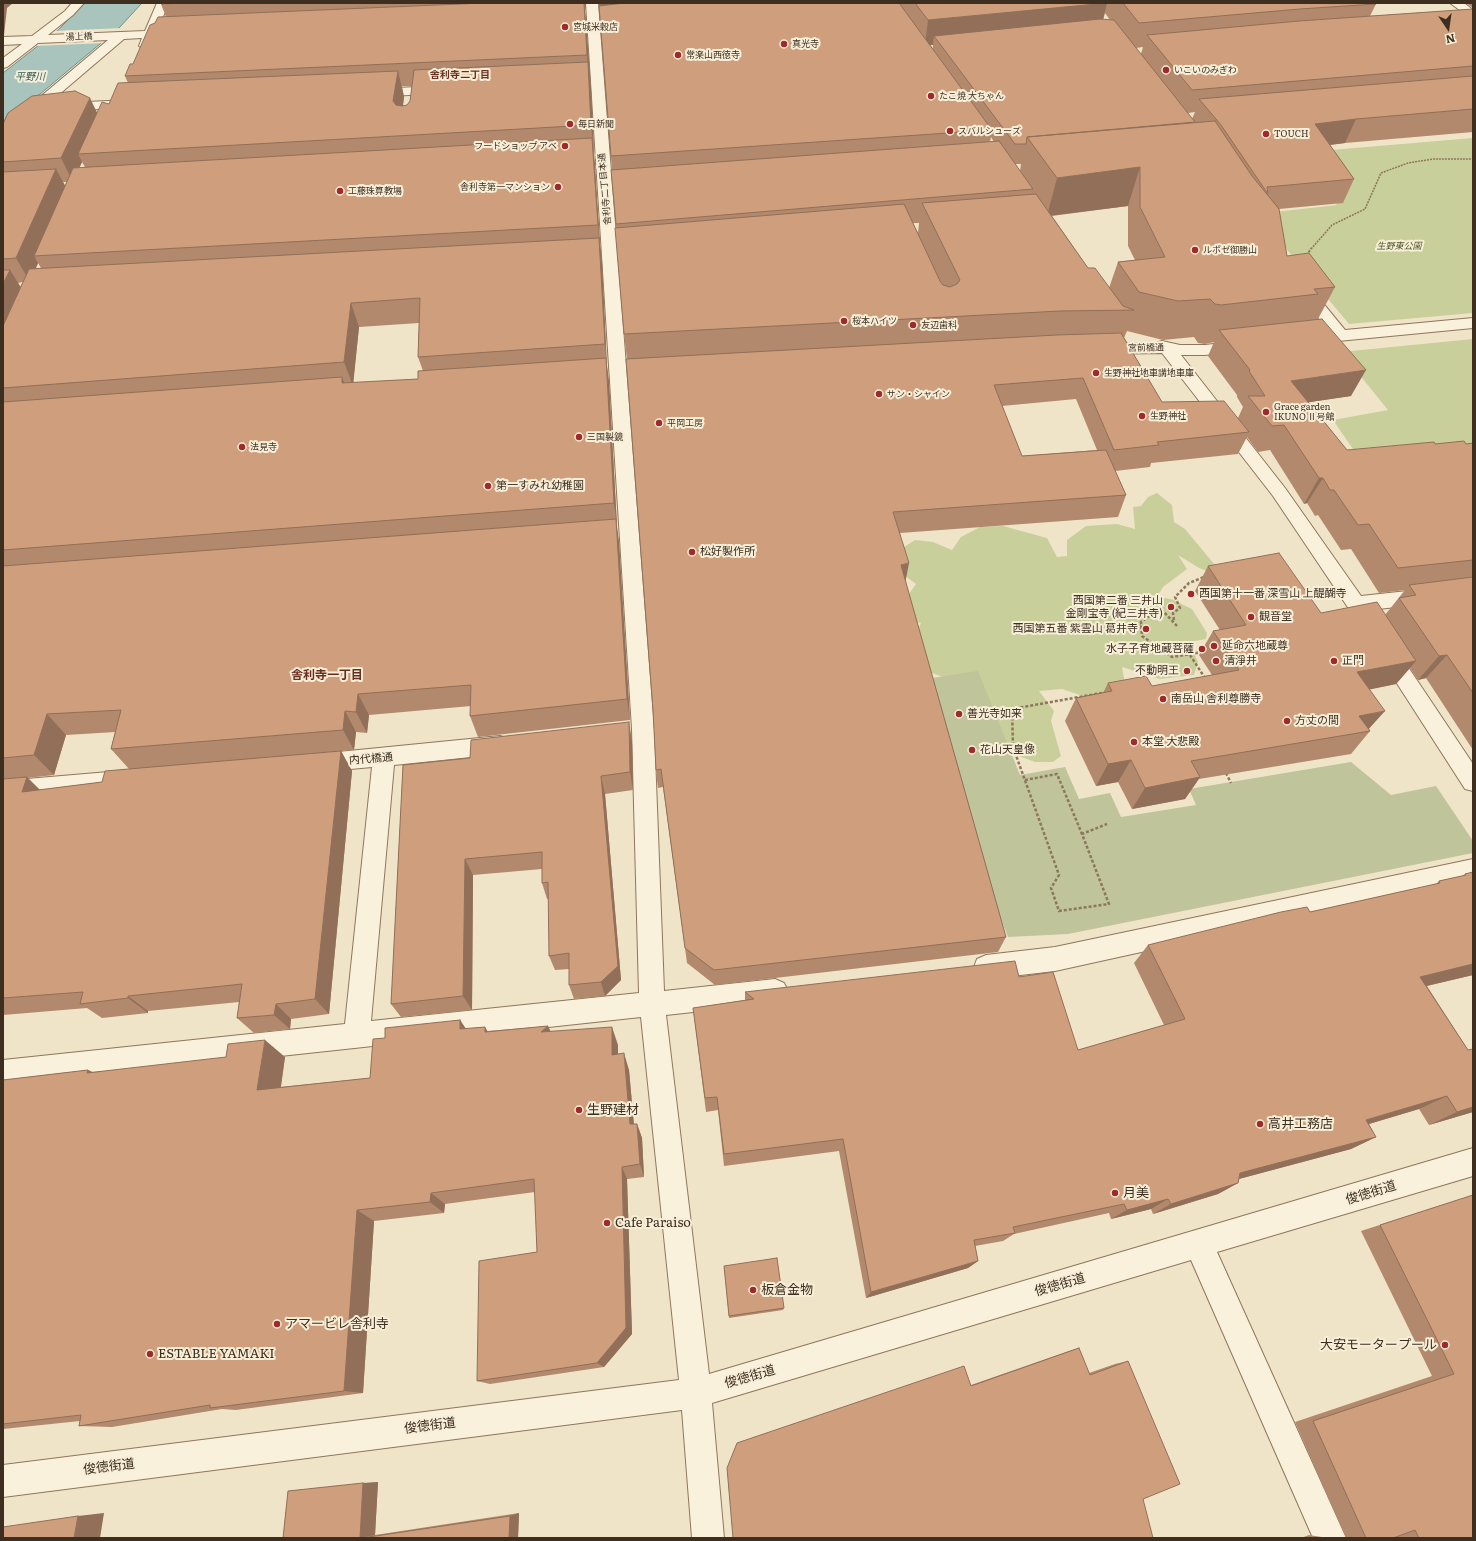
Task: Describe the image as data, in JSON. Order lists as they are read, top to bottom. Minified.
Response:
{"streets":{"street":["湯上橋","舎利寺二丁目本通","宮前橋通","内代橋通","俊徳街道"]},"crossings":[["舎利寺二丁目本通","俊徳街道"]],"districts":["舎利寺二丁目","舎利寺一丁目"],"water":["平野川"],"parks":["生野東公園"],"places":["宮城米穀店","真光寺","常楽山西徳寺","いこいのみぎわ","たこ焼 大ちゃん","毎日新聞","スバルシューズ","TOUCH","フードショップ アベ","舎利寺第一マンション","工藤珠算教場","ルポゼ御勝山","桜本ハイツ","友辺歯科","生野神社地車講地車庫","サン・シャイン","Grace garden IKUNO Ⅱ号館","生野神社","平岡工房","三国製鏡","法見寺","第一すみれ幼稚園","松好製作所","西国第十一番 深雪山 上醍醐寺","西国第二番 三井山 金剛宝寺 (紀三井寺)","観音堂","西国第五番 紫雲山 葛井寺","延命六地蔵尊","水子子育地蔵菩薩","清淨井","正門","不動明王","南岳山 舎利尊勝寺","善光寺如来","方丈の間","本堂 大悲殿","花山天皇像","生野建材","高井工務店","月美","Cafe Paraiso","板倉金物","アマービレ舎利寺","大安モータープール","ESTABLE YAMAKI"],"north":"bottom"}
